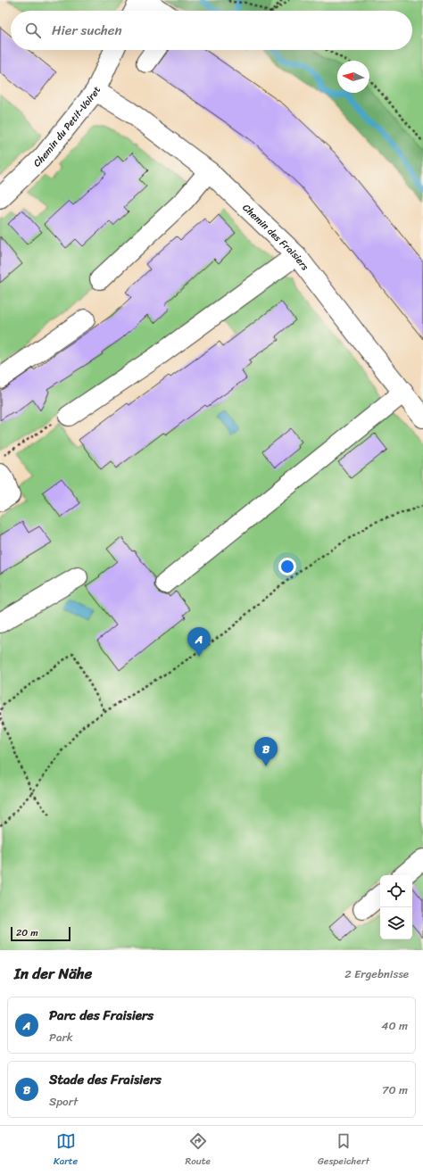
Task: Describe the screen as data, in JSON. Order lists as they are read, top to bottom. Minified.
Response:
{"streets":{"street":["Chemin du Petit-Voiret","Chemin des Fraisiers"]},"crossings":[["Chemin du Petit-Voiret","Chemin des Fraisiers"]],"scale_bar":"20 m","north":"left","page":{"search":"Hier suchen","pins":["A","B"],"scale":"20 m","heading":["In der Nähe","2 Ergebnisse"],"list":[{"mark":"A","name":"Parc des Fraisiers","note":"Park","value":"40 m"},{"mark":"B","name":"Stade des Fraisiers","note":"Sport","value":"70 m"}],"nav":["Karte","Route","Gespeichert"]}}
